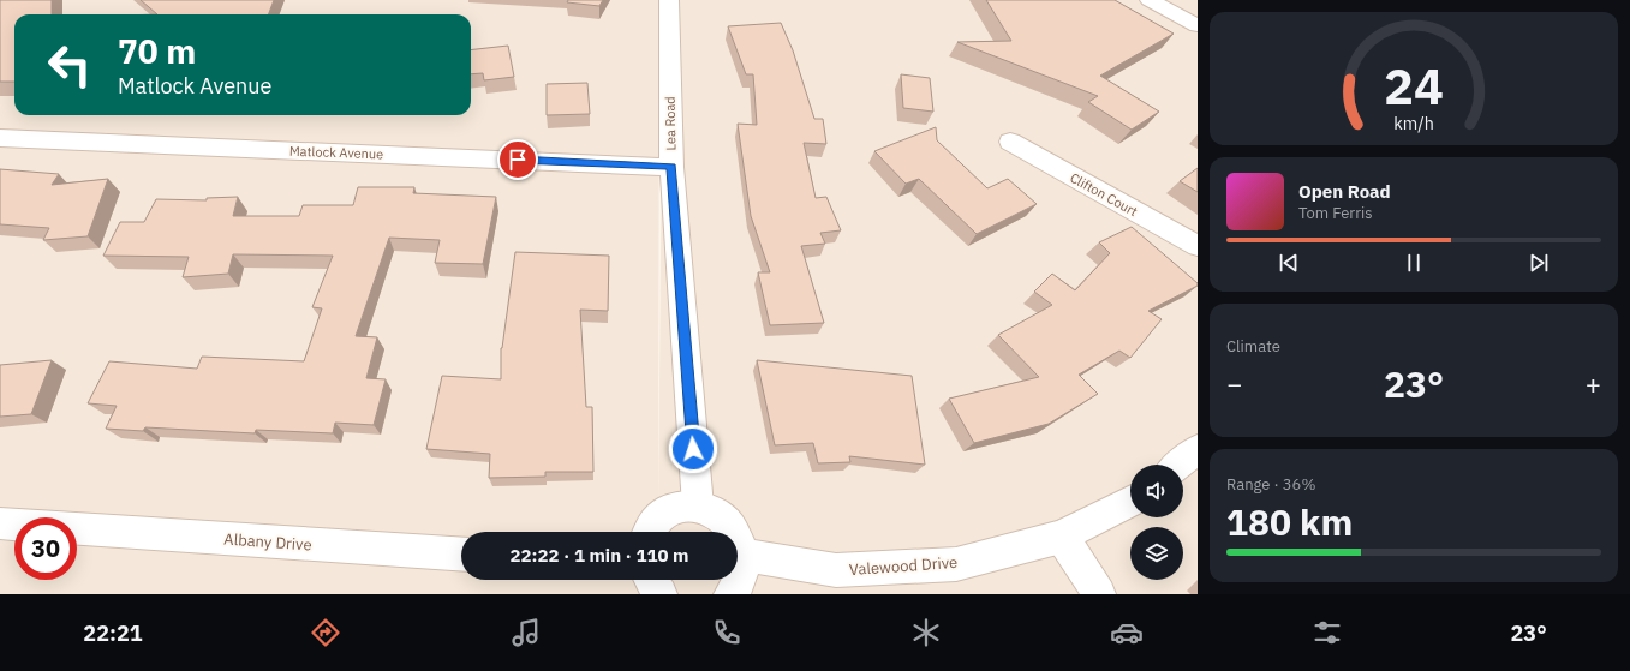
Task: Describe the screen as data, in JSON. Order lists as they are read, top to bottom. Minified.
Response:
{"streets":{"street":["Lea Road","Matlock Avenue","Clifton Court","Albany Drive","Valewood Drive"]},"crossings":[["Lea Road","Matlock Avenue"]],"page":{"turn":["70 m","Matlock Avenue"],"song":["Open Road","Tom Ferris"],"tile":["Climate",["Range · 36%","180 km"]],"heat":["−","23°","+"],"limit":"30","trip":"22:22 · 1 min · 110 m","tabs":["22:21","23°"],"gauge":["24","km/h"]}}
